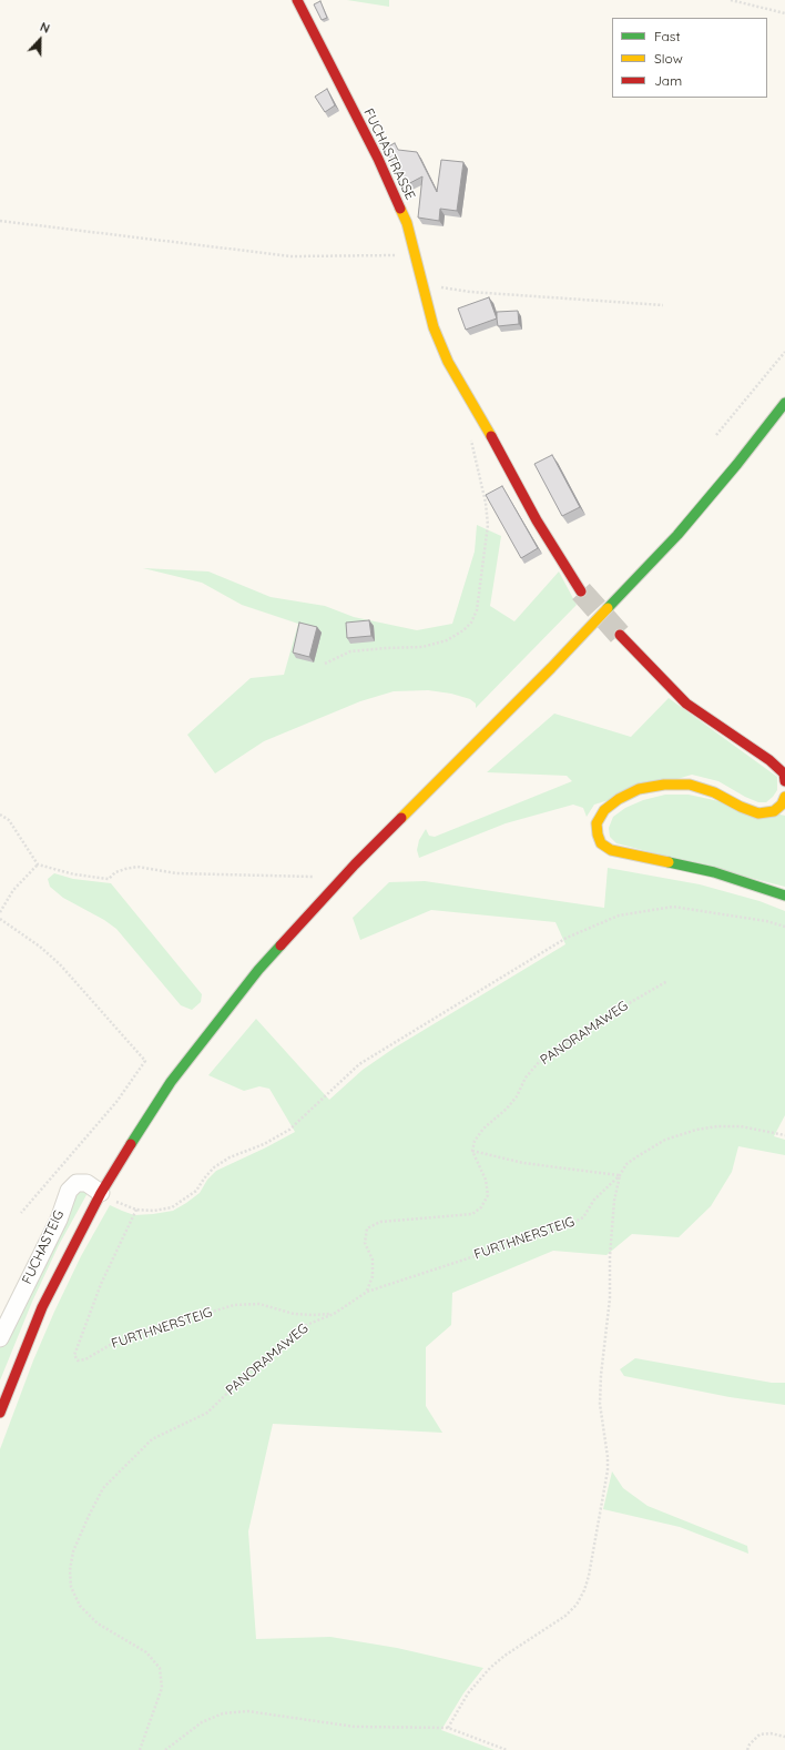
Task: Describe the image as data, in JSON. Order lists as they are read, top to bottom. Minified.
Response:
{"streets":{"street":["FUCHASTRASSE","FUCHASTEIG"],"path":["PANORAMAWEG","FURTHNERSTEIG"]},"crossings":[["PANORAMAWEG","FURTHNERSTEIG"]],"legend":["Fast","Slow","Jam"],"north":"top"}
